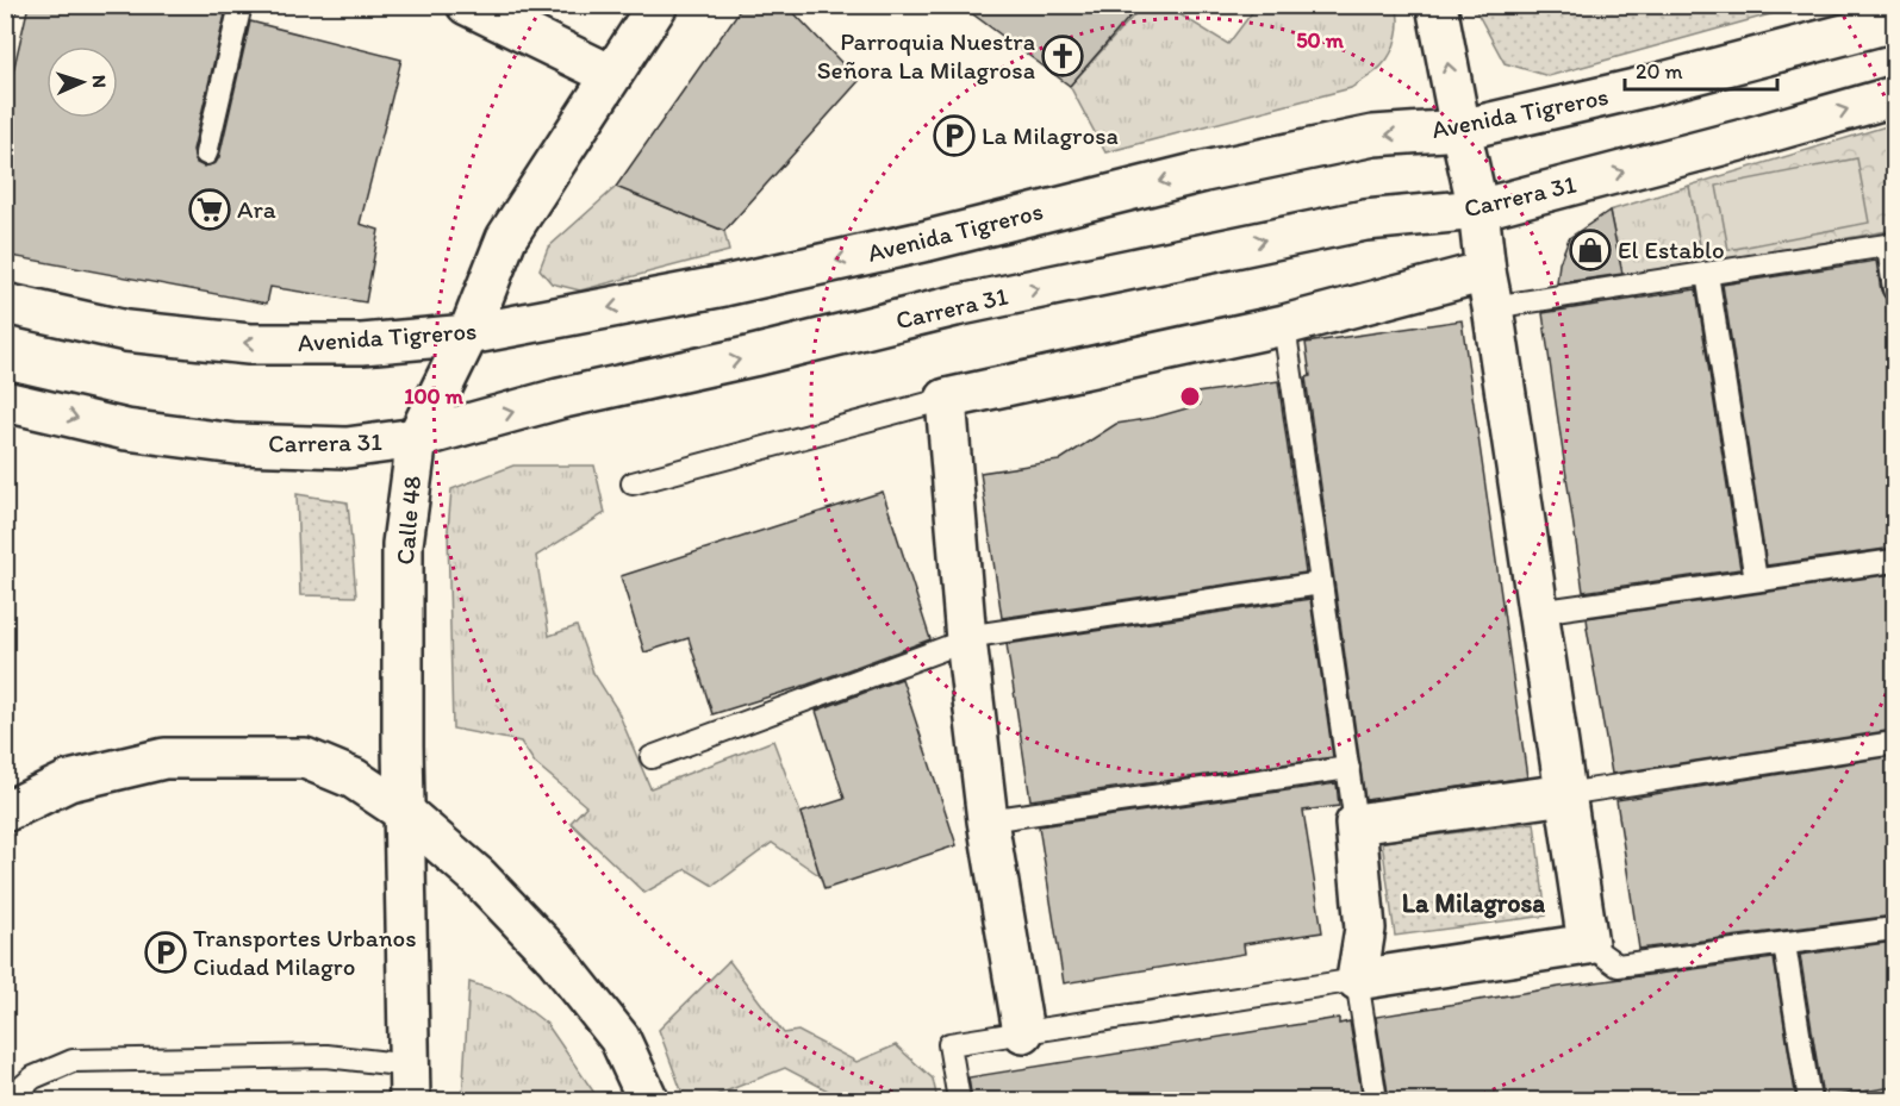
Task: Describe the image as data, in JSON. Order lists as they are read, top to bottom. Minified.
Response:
{"streets":{"street":["Avenida Tigreros","Carrera 31","Calle 48"]},"crossings":[["Avenida Tigreros","Calle 48"],["Carrera 31","Calle 48"]],"districts":["La Milagrosa"],"places":{"church":["Parroquia Nuestra Señora La Milagrosa"],"parking":["La Milagrosa","Transportes Urbanos Ciudad Milagro"],"supermarket":["Ara"],"shop":["El Establo"]},"scale_bar":"20 m","north":"right","rings":["50 m","100 m"]}
